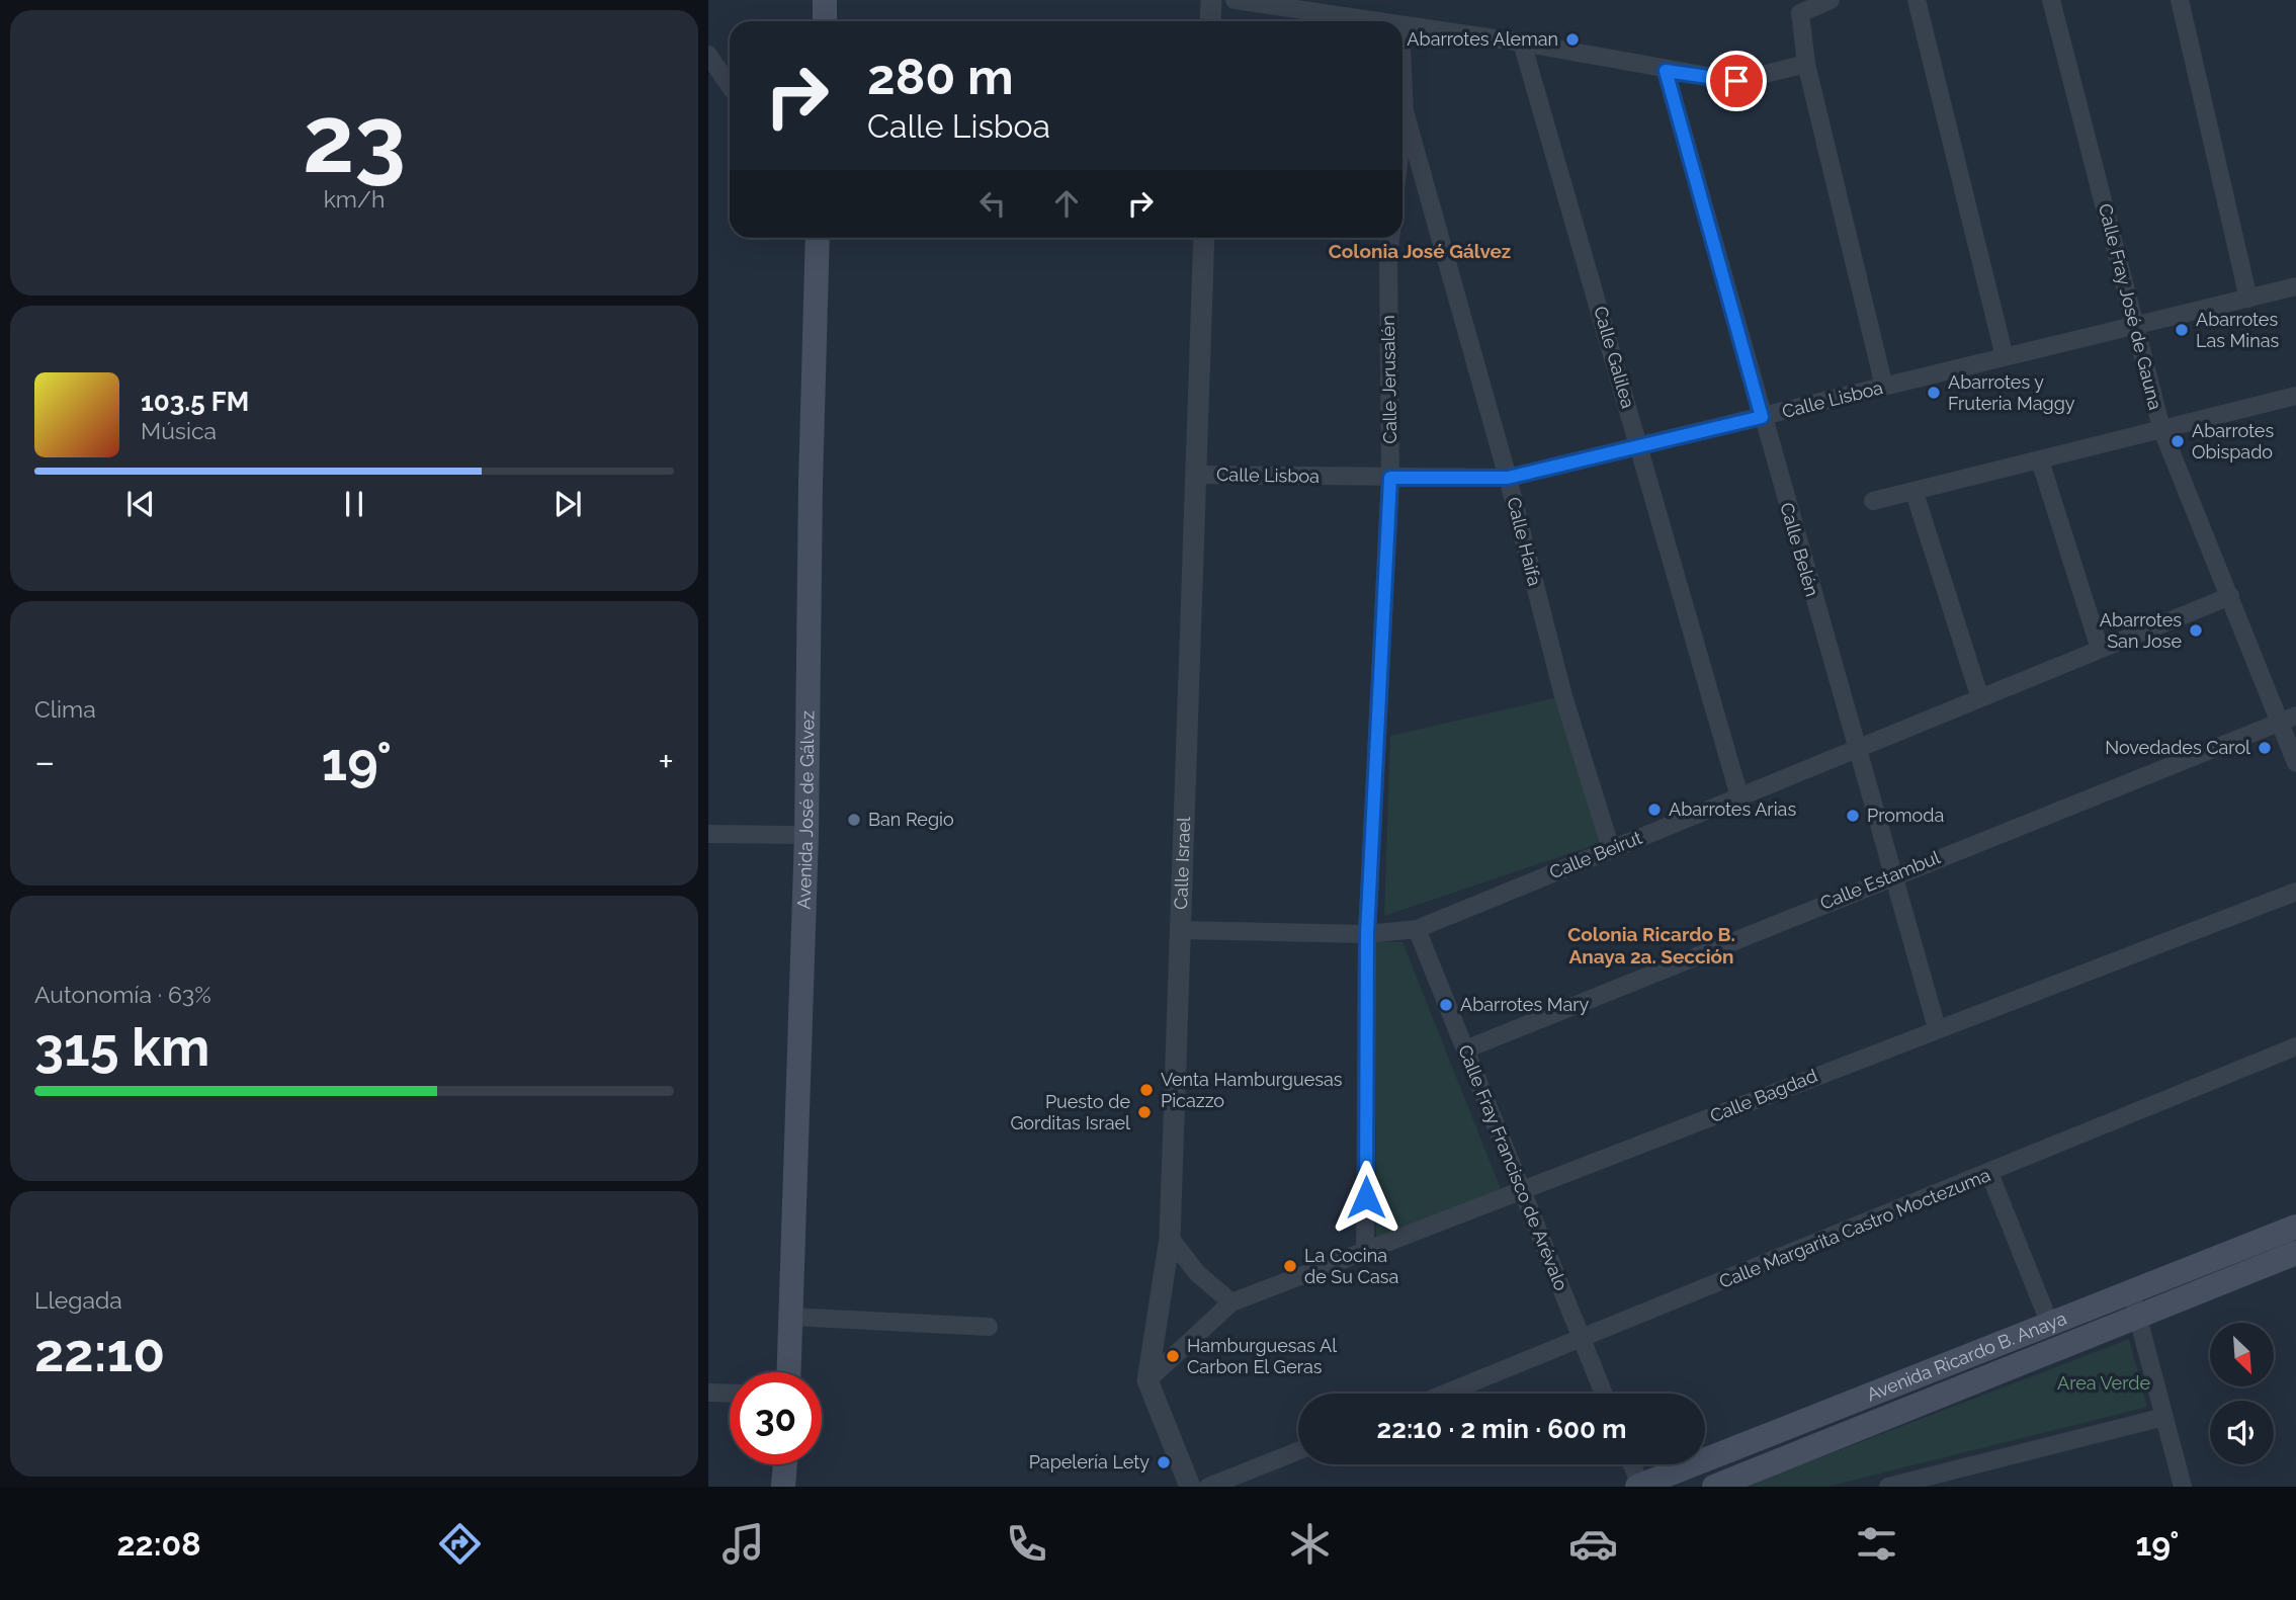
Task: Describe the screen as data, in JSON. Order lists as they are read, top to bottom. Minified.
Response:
{"streets":{"main road":["Avenida José de Gálvez","Avenida Ricardo B. Anaya"],"street":["Calle Fray José de Gauna","Calle Galilea","Calle Jerusalén","Calle Lisboa","Calle Haifa","Calle Belén","Calle Beirut","Calle Israel","Calle Estambul","Calle Bagdad","Calle Fray Francisco de Arévalo","Calle Margarita Castro Moctezuma"]},"crossings":[["Calle Fray José de Gauna","Calle Lisboa"],["Calle Fray José de Gauna","Calle Beirut"],["Calle Fray José de Gauna","Calle Estambul"],["Calle Galilea","Calle Lisboa"],["Calle Galilea","Calle Beirut"],["Calle Jerusalén","Calle Lisboa"],["Calle Jerusalén","Calle Beirut"],["Calle Jerusalén","Calle Bagdad"],["Calle Lisboa","Calle Haifa"],["Calle Lisboa","Calle Belén"],["Calle Lisboa","Calle Israel"],["Calle Haifa","Calle Beirut"],["Calle Belén","Calle Beirut"],["Calle Belén","Calle Estambul"],["Calle Belén","Calle Bagdad"],["Calle Beirut","Calle Israel"],["Calle Beirut","Calle Fray Francisco de Arévalo"],["Calle Israel","Calle Bagdad"],["Calle Estambul","Calle Fray Francisco de Arévalo"],["Calle Bagdad","Calle Fray Francisco de Arévalo"],["Calle Fray Francisco de Arévalo","Calle Margarita Castro Moctezuma"]],"districts":["Colonia José Gálvez","Colonia Ricardo B. Anaya 2a. Sección"],"parks":["Area Verde"],"places":["Abarrotes Aleman","Abarrotes Las Minas","Abarrotes y Fruteria Maggy","Abarrotes Obispado","Abarrotes San Jose","Novedades Carol","Abarrotes Arias","Promoda","Ban Regio","Abarrotes Mary","Venta Hamburguesas Picazzo","Puesto de Gorditas Israel","La Cocina de Su Casa","Hamburguesas Al Carbon El Geras","Papelería Lety"],"north":"bottom right","page":{"tile":[["23","km/h"],"Clima",["Autonomía · 63%","315 km"],["Llegada","22:10"]],"turn":["280 m","Calle Lisboa"],"song":["103.5 FM","Música"],"heat":["−","19°","+"],"limit":"30","trip":"22:10 · 2 min · 600 m","tabs":["22:08","19°"]}}
